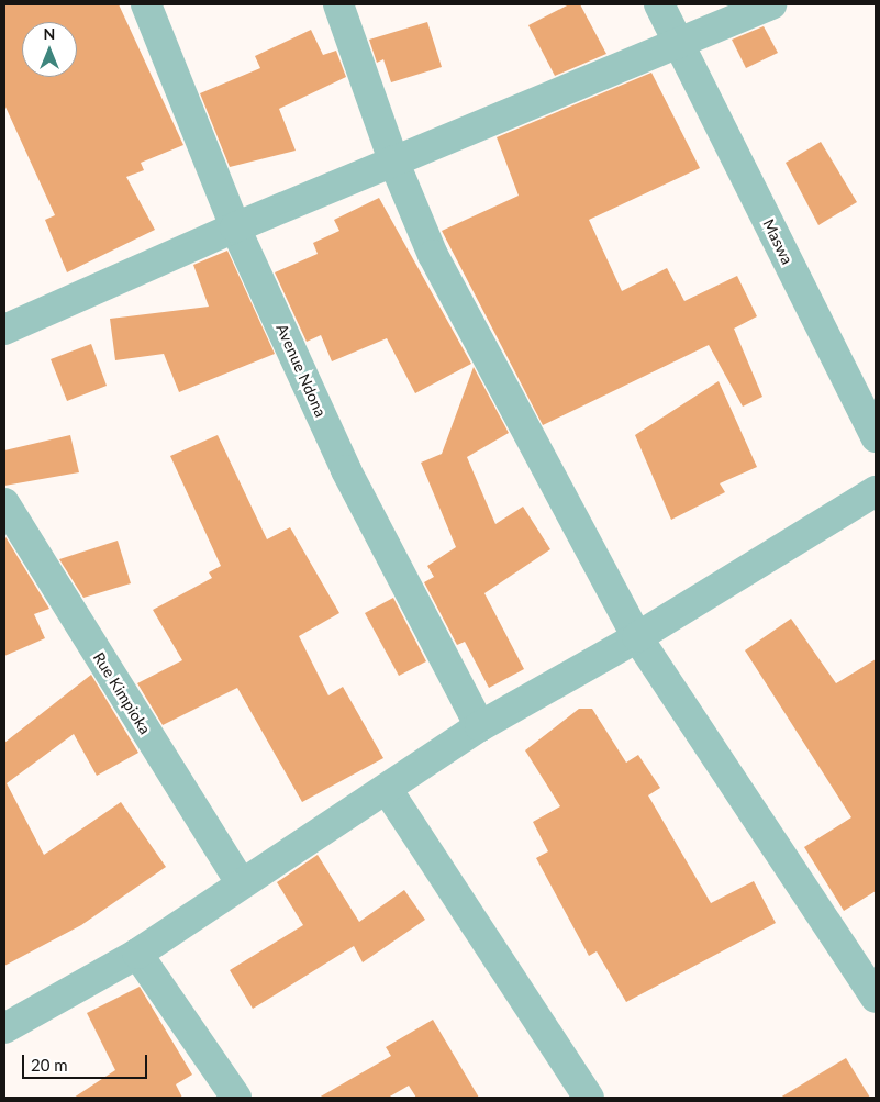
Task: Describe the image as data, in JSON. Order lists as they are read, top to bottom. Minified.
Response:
{"streets":{"street":["Maswa","Avenue Ndona","Rue Kimpioka"]},"scale_bar":"20 m","north":"top"}
